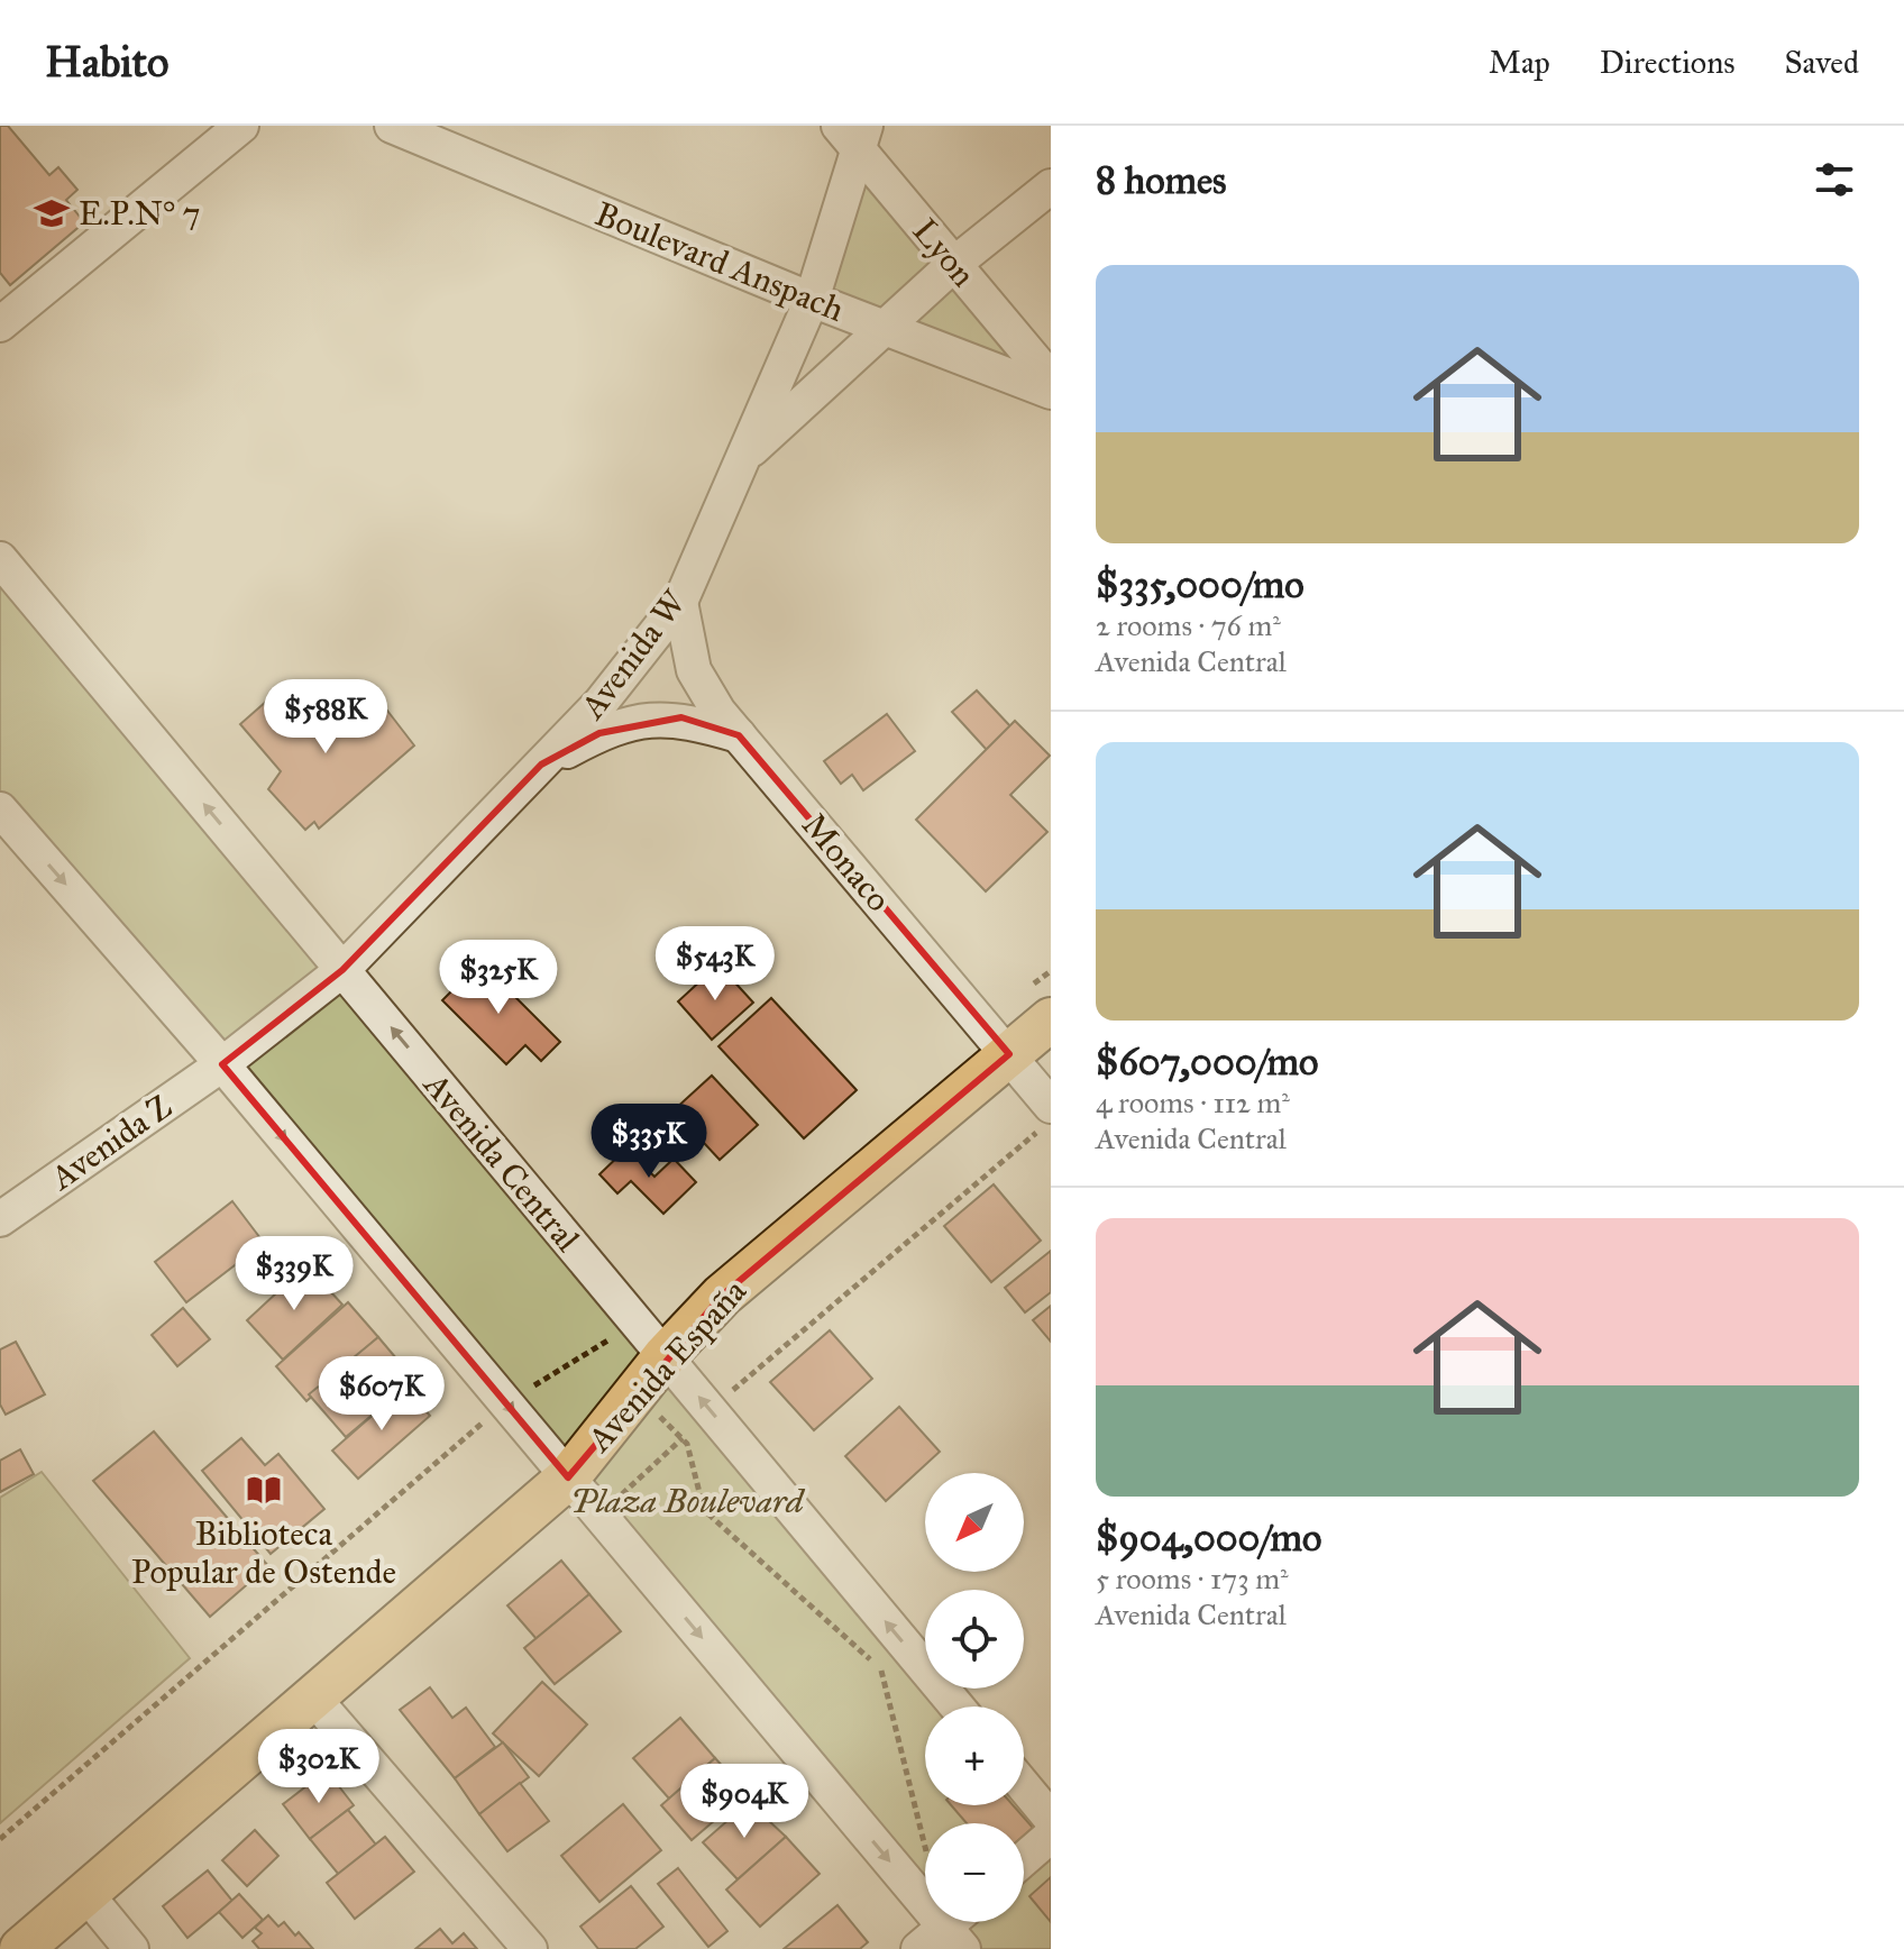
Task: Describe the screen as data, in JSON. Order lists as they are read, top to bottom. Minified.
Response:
{"streets":{"main road":["Avenida España"],"street":["Lyon","Boulevard Anspach","Avenida W","Monaco","Avenida Z","Avenida Central"]},"crossings":[["Lyon","Avenida W"],["Boulevard Anspach","Avenida W"],["Avenida W","Monaco"],["Avenida W","Avenida Z"],["Avenida W","Avenida Central"],["Monaco","Avenida España"],["Avenida Central","Avenida España"]],"parks":["Plaza Boulevard"],"places":{"school or university":["E.P.N° 7"],"library":["Biblioteca Popular de Ostende"]},"north":"bottom left","page":{"header":"Habito","nav":["Map","Directions","Saved"],"heading":"8 homes","list":[{"name":"$335,000/mo","note":"2 rooms · 76 m² · Avenida Central"},{"name":"$607,000/mo","note":"4 rooms · 112 m² · Avenida Central"},{"name":"$904,000/mo","note":"5 rooms · 173 m² · Avenida Central"}],"price":["$588K","$543K","$325K","$335K","$339K","$607K","$302K","$904K"],"map_buttons":["+","−"]}}
